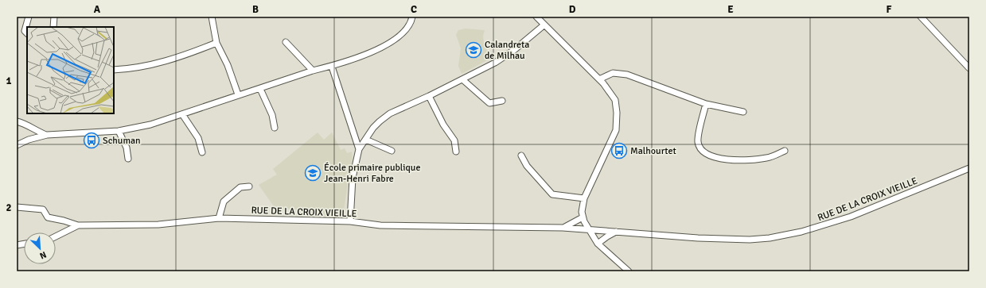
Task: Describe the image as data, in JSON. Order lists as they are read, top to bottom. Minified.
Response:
{"streets":{"street":["RUE DE LA CROIX VIEILLE"]},"places":{"school or university":["Calandreta de Milhau","École primaire publique Jean-Henri Fabre"],"bus stop":["Schuman","Malhourtet"]},"north":"bottom right","grid":{"columns":["A","B","C","D","E","F"],"rows":["1","2"]}}
